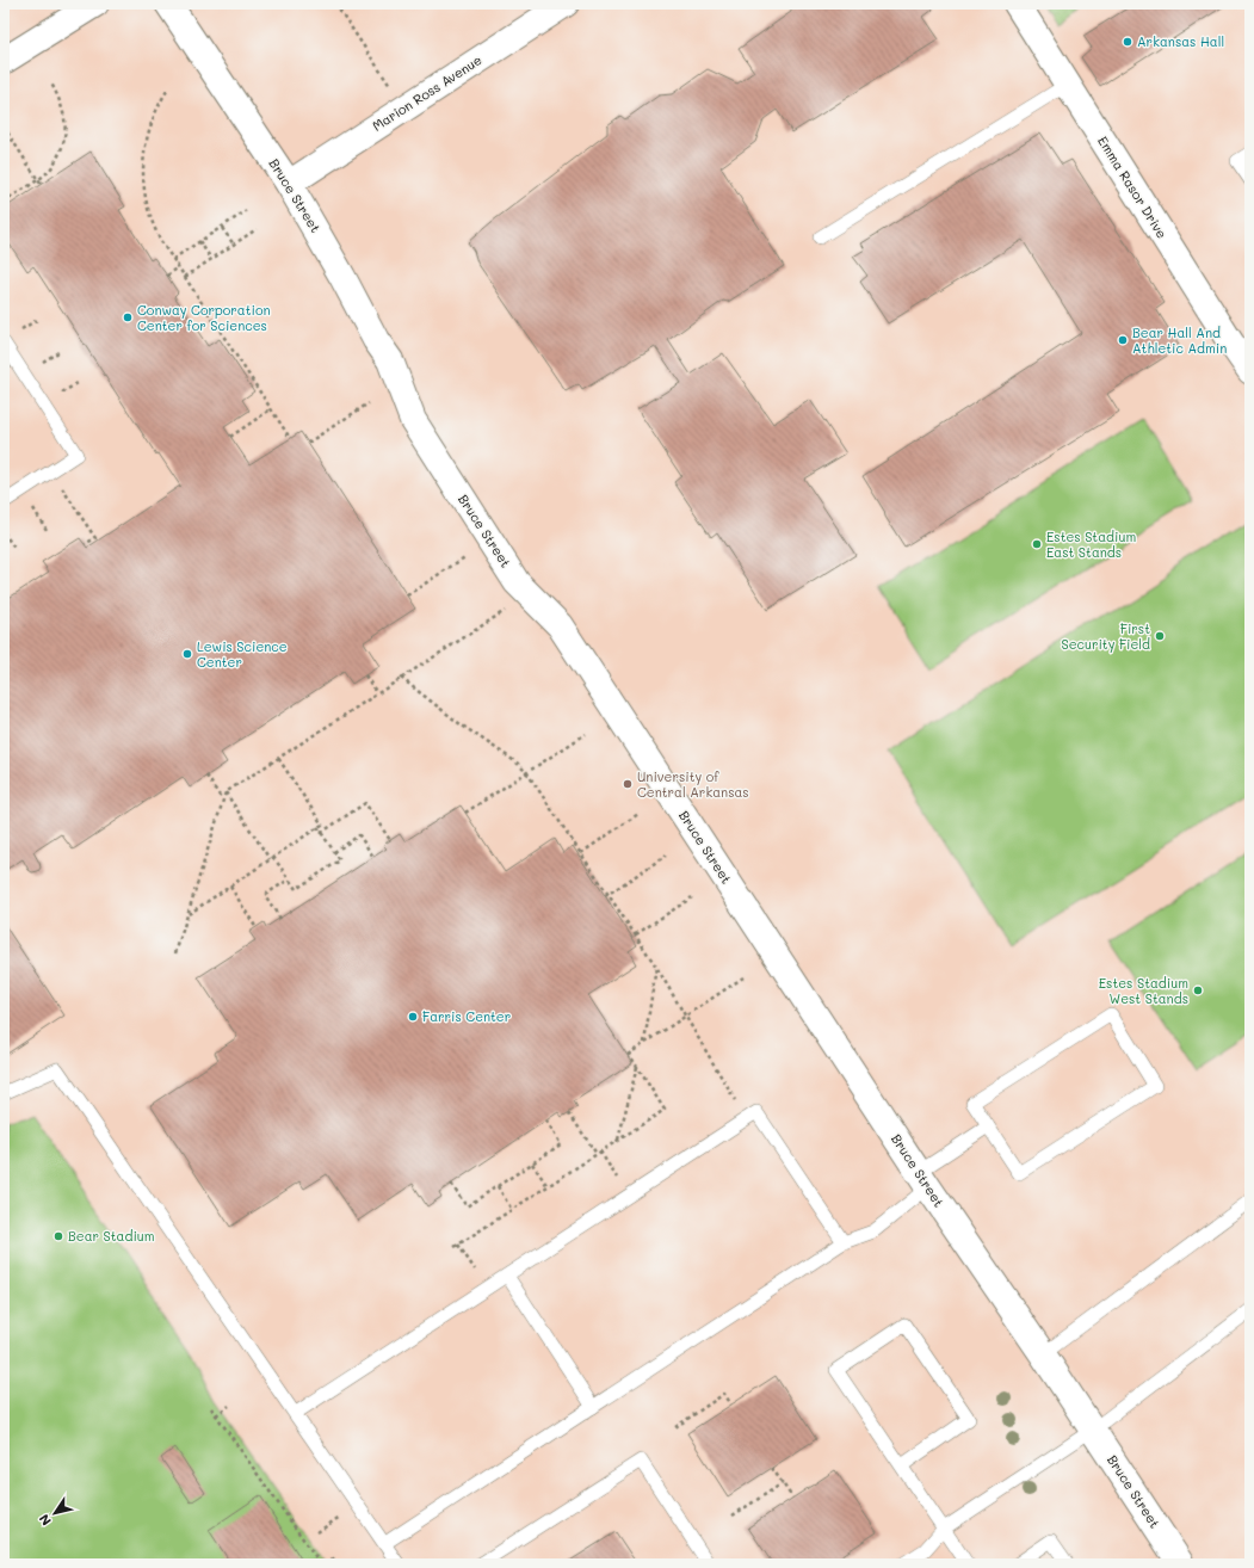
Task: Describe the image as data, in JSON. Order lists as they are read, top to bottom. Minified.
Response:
{"streets":{"street":["Marion Ross Avenue","Emma Rasor Drive","Bruce Street"]},"crossings":[["Marion Ross Avenue","Bruce Street"]],"places":["Arkansas Hall","Conway Corporation Center for Sciences","Bear Hall And Athletic Admin","Estes Stadium East Stands","First Security Field","Lewis Science Center","University of Central Arkansas","Estes Stadium West Stands","Farris Center","Bear Stadium"],"north":"bottom left"}
